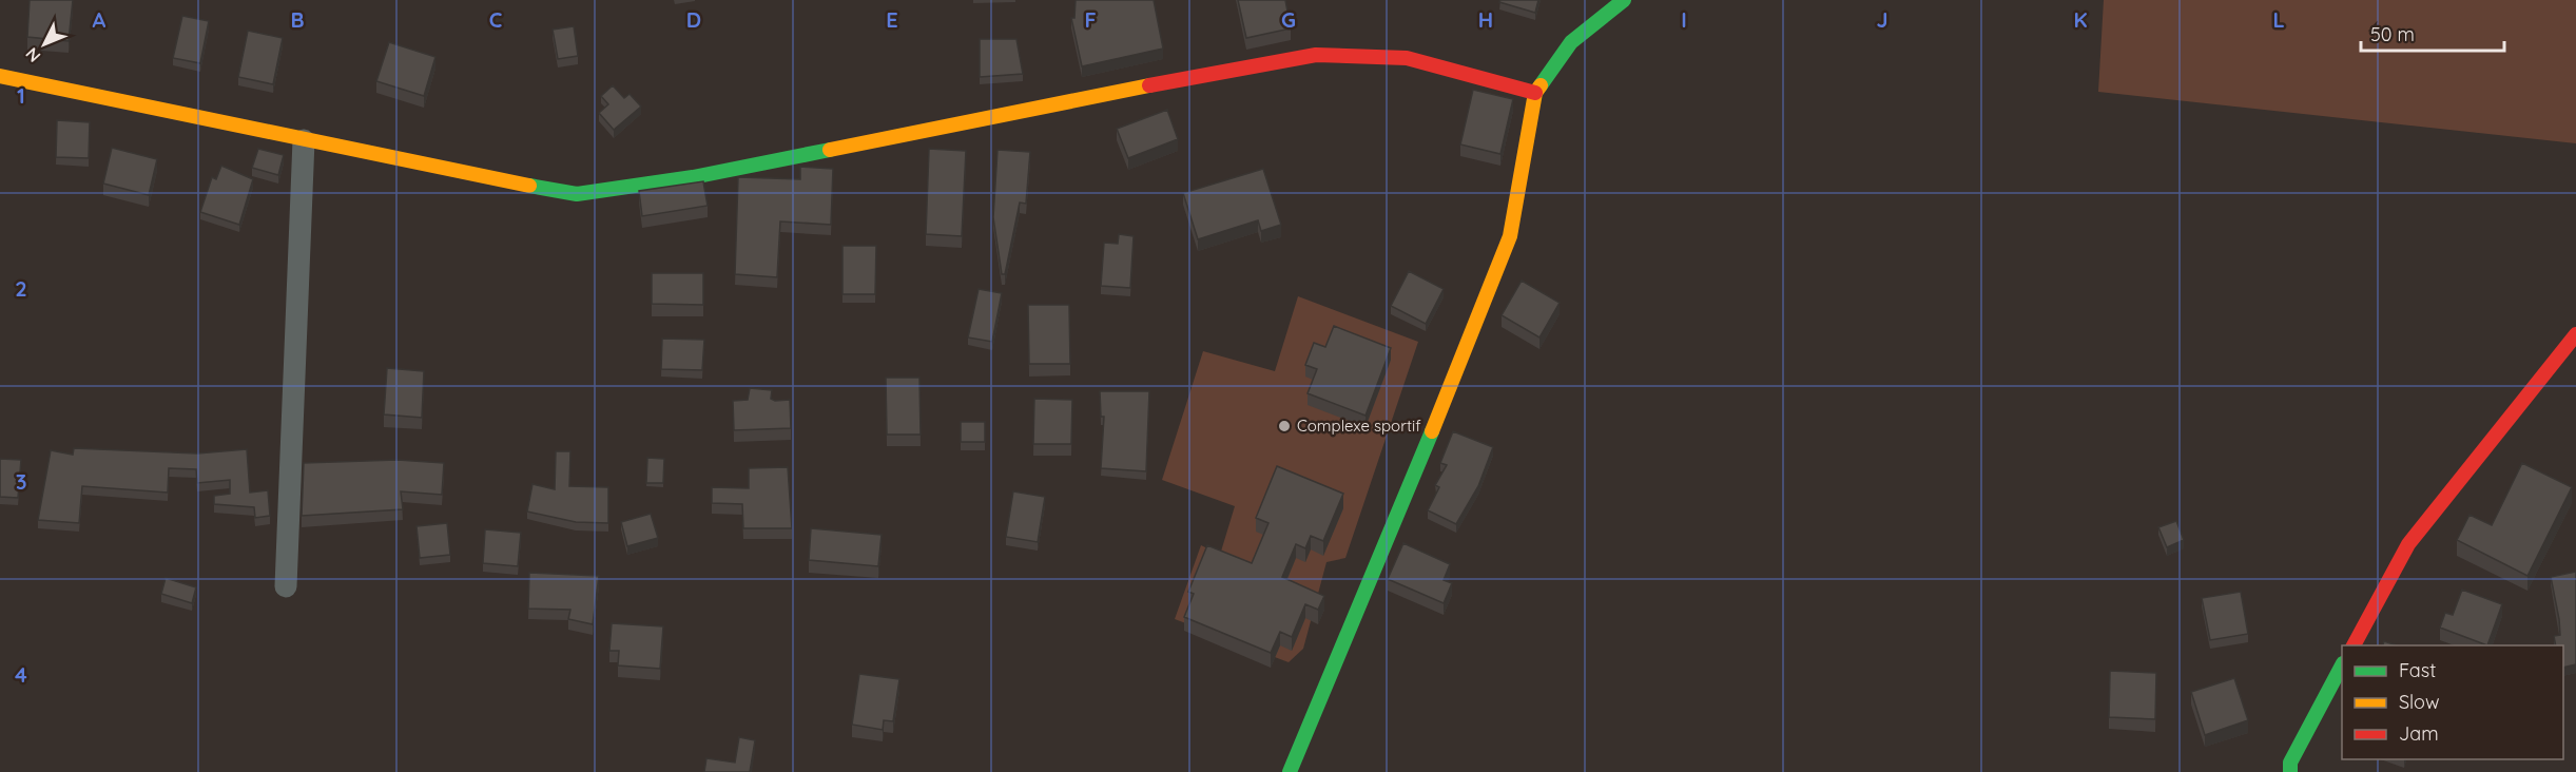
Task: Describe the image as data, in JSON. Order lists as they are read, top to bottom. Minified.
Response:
{"places":["Complexe sportif"],"legend":["Fast","Slow","Jam"],"scale_bar":"50 m","north":"bottom left","grid":{"columns":["A","B","C","D","E","F","G","H","I","J","K","L"],"rows":["1","2","3","4"]}}
